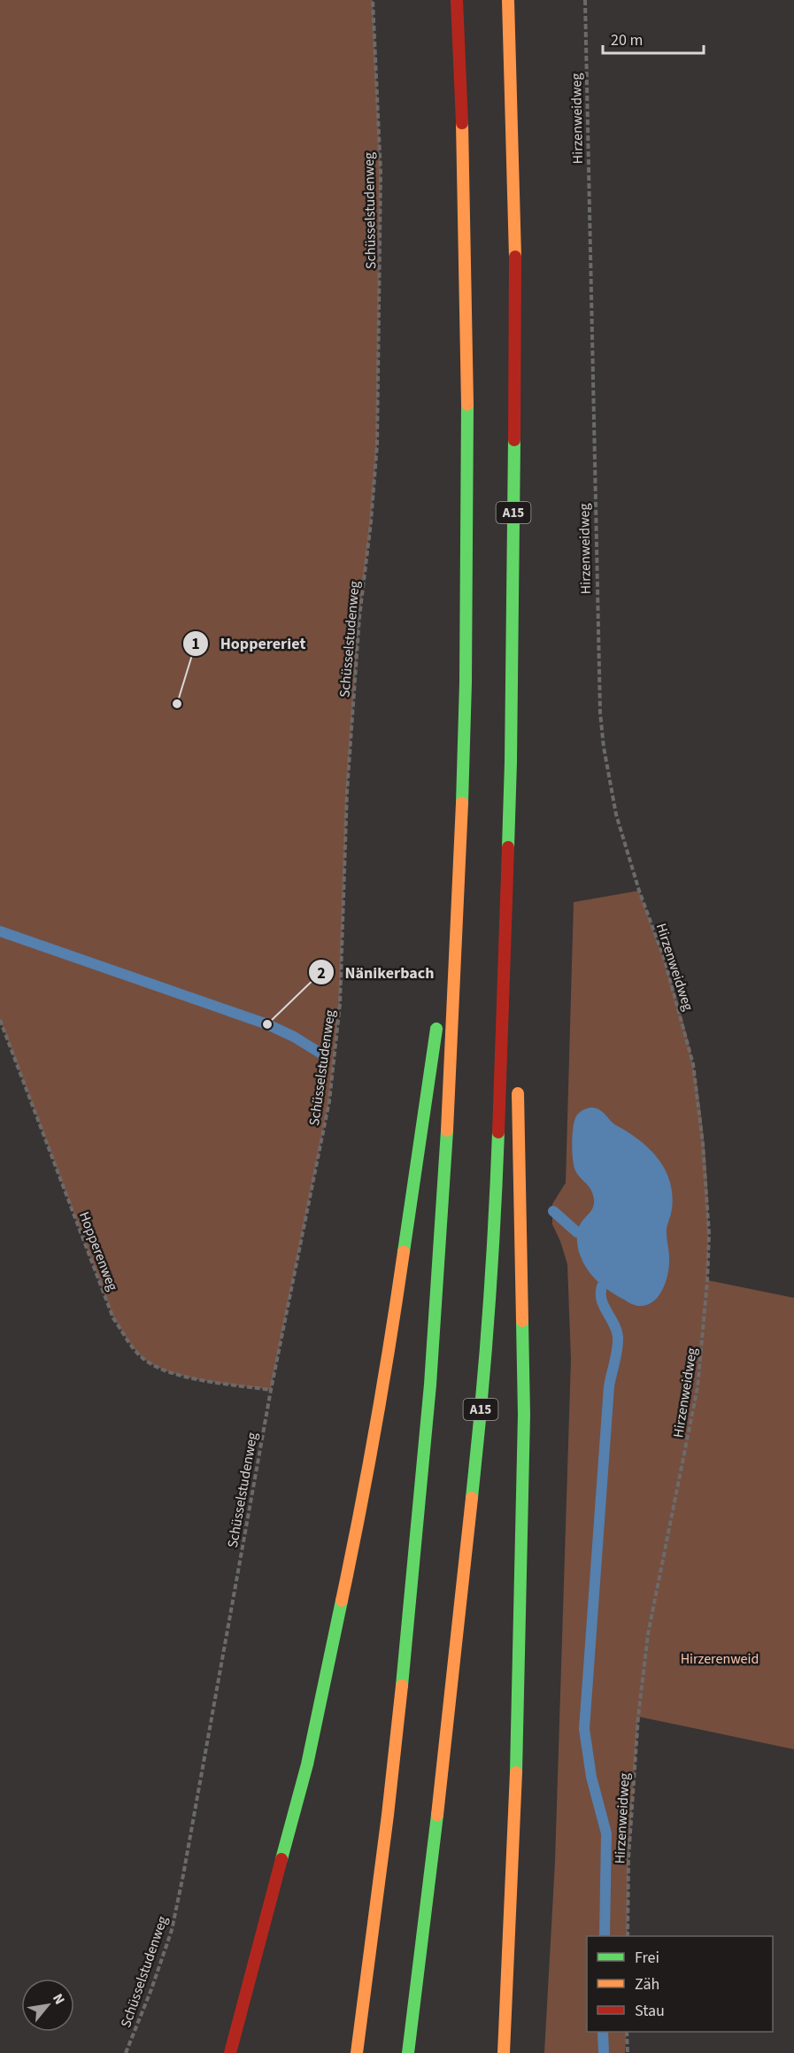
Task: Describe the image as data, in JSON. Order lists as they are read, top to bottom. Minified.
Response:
{"streets":{"highway":["A15"],"path":["Hirzenweidweg","Schüsselstudenweg","Hopperenweg"]},"crossings":[["Schüsselstudenweg","Hopperenweg"]],"parks":["Hirzerenweid"],"places":["Hoppereriet","Nänikerbach"],"legend":["Frei","Zäh","Stau"],"scale_bar":"20 m","north":"top right"}
